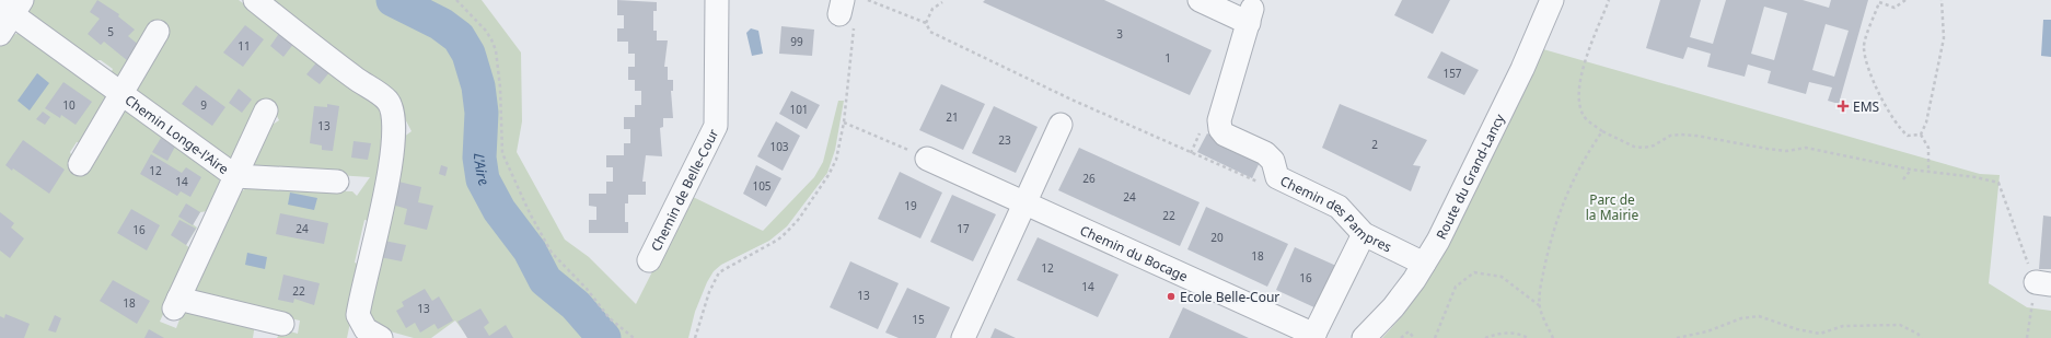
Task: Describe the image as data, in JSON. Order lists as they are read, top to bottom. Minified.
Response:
{"streets":{"street":["Chemin Longe-l'Aire","Route du Grand-Lancy","Chemin de Belle-Cour","Chemin des Pampres","Chemin du Bocage"]},"crossings":[["Route du Grand-Lancy","Chemin des Pampres"],["Chemin des Pampres","Chemin du Bocage"]],"water":["L'Aire"],"parks":["Parc de la Mairie"],"places":{"health":["EMS"],"other":["Ecole Belle-Cour"]},"house_numbers":["5","3","99","11","1","157","10","9","101","21","13","23","2","103","12","26","14","105","24","19","22","24","17","16","20","18","12","16","14","22","13","18","13","15"]}
